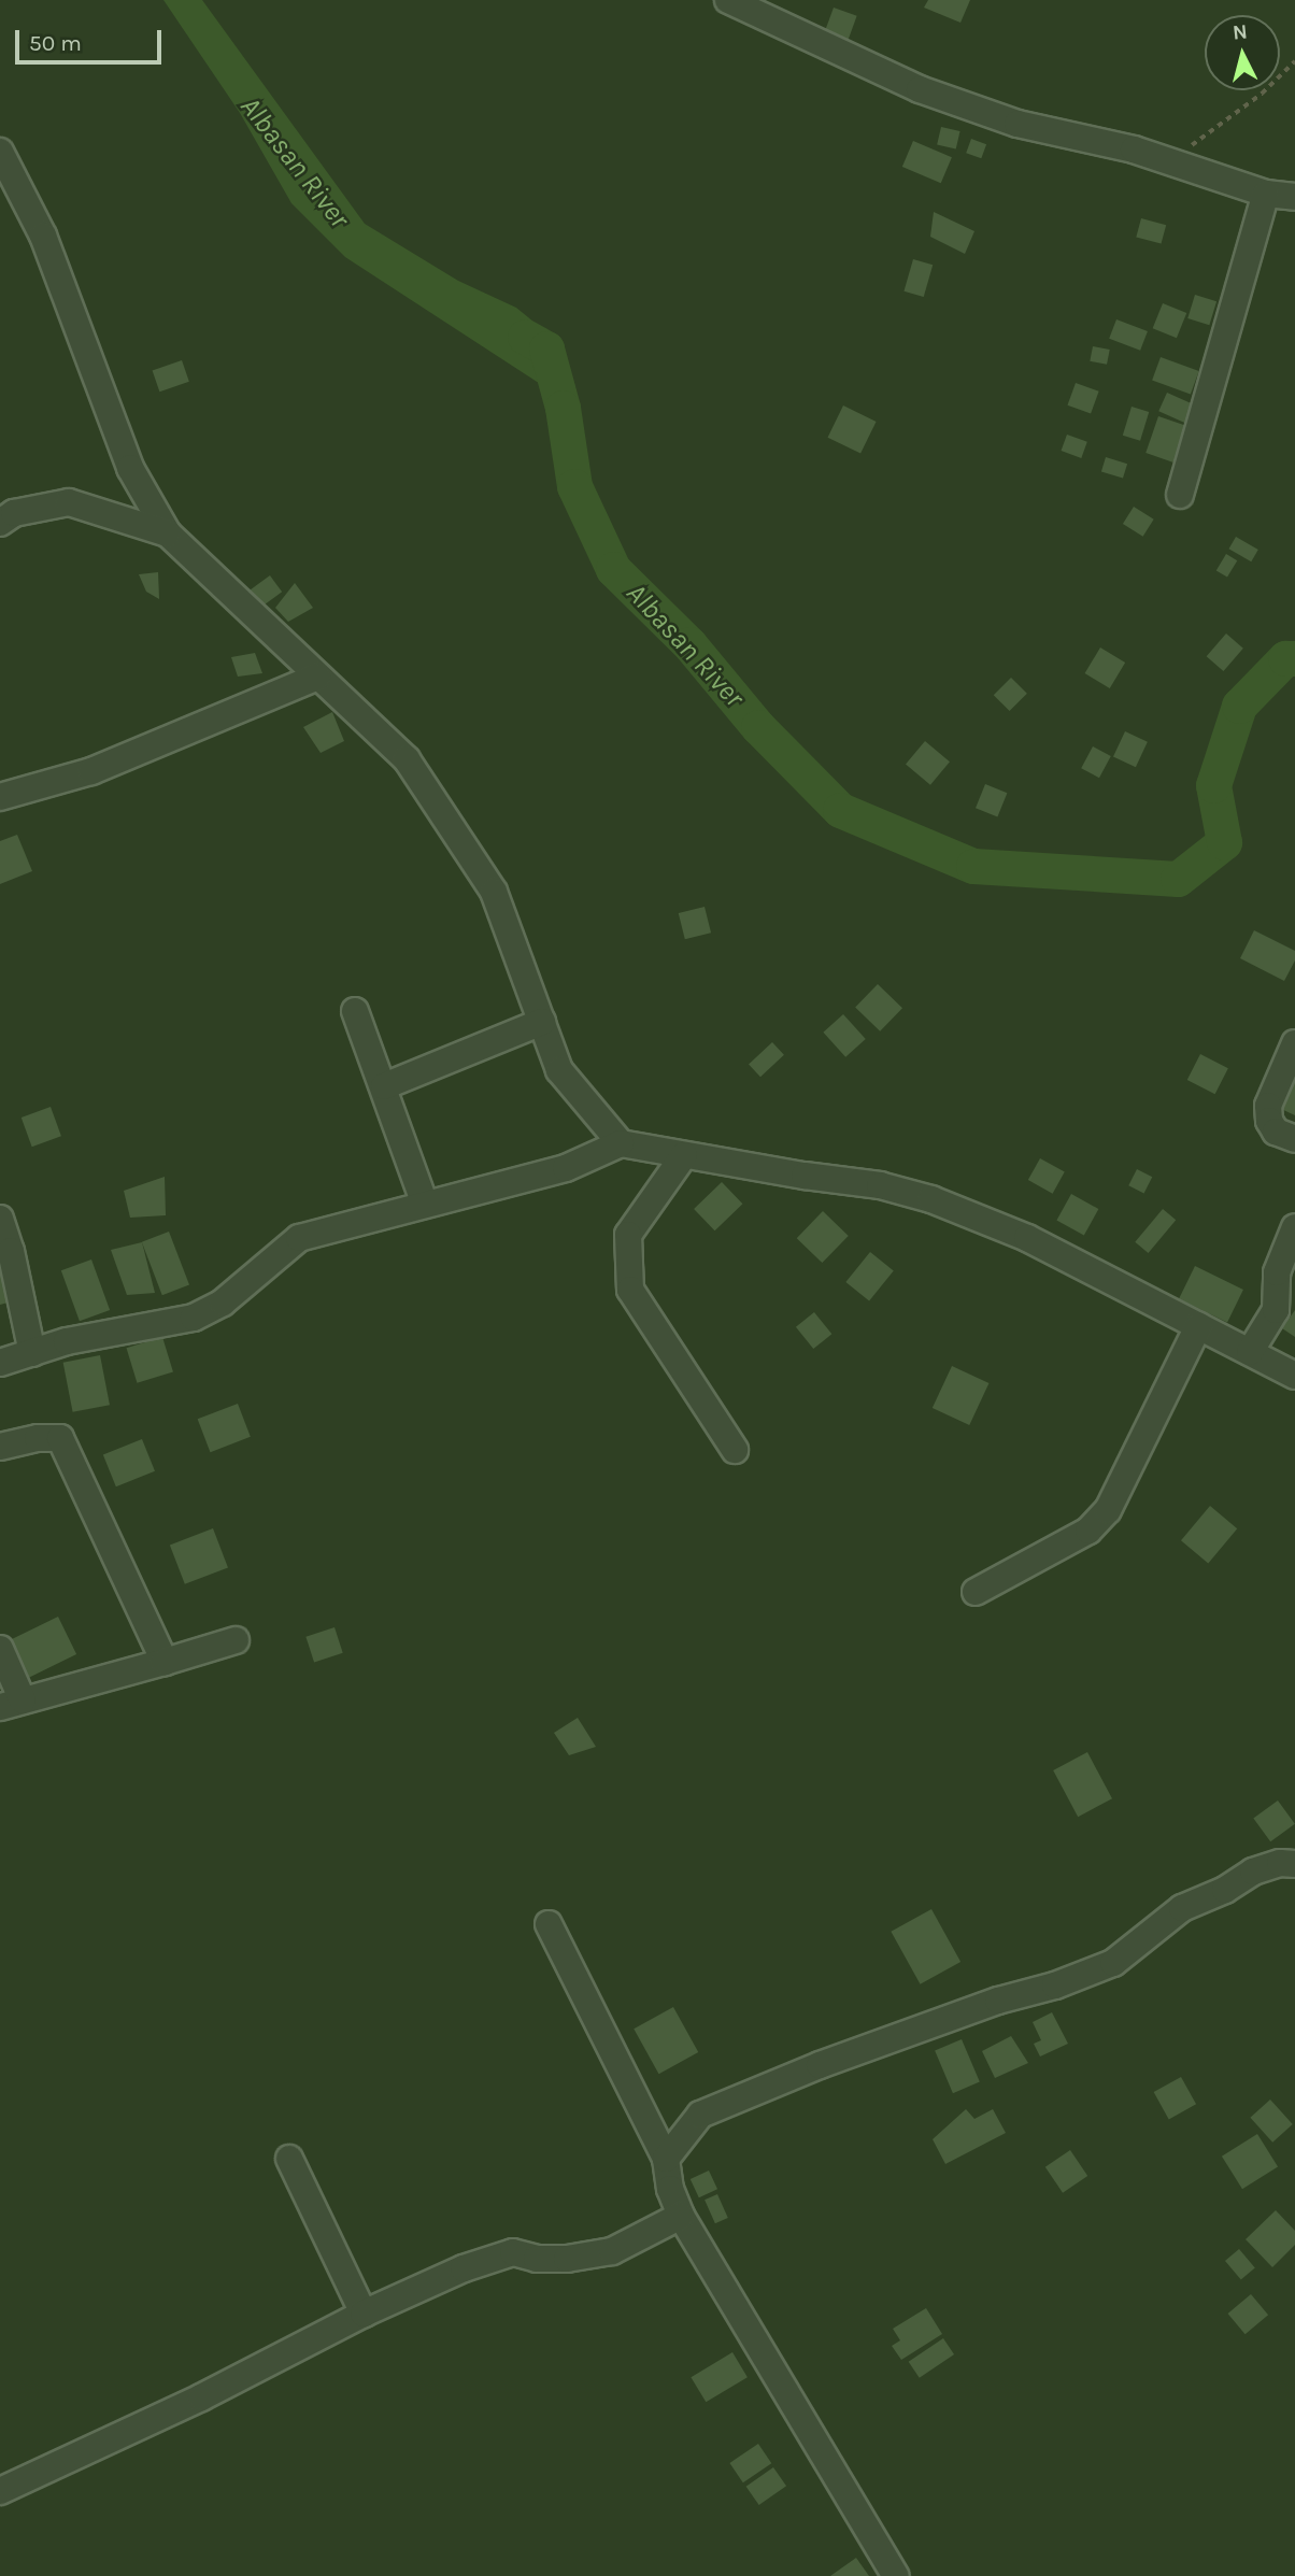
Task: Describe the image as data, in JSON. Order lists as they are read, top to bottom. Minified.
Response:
{"water":["Albasan River"],"scale_bar":"50 m","north":"top"}
